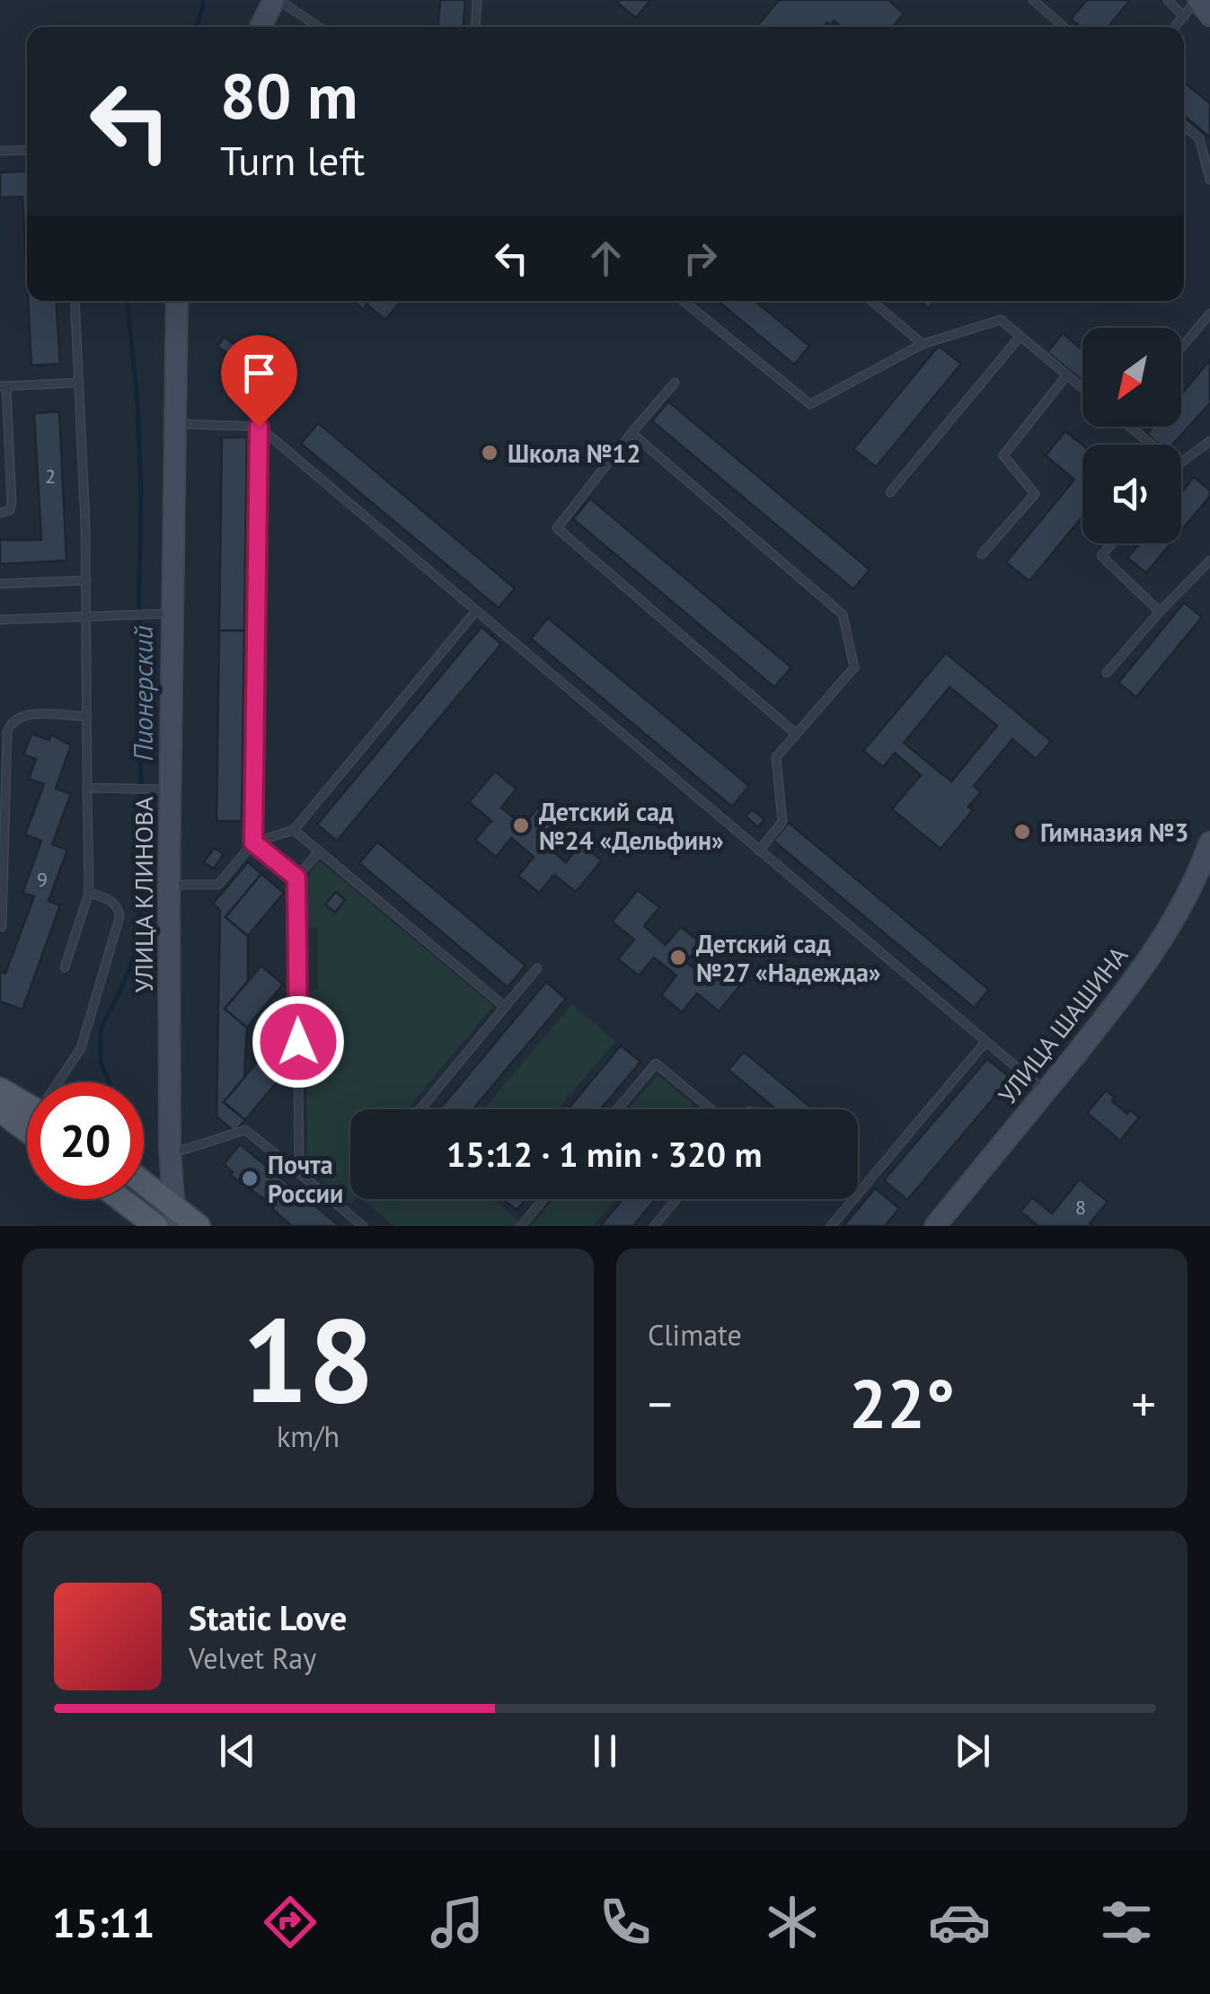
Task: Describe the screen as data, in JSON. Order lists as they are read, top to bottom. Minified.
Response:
{"streets":{"street":["УЛИЦА КЛИНОВА","УЛИЦА ШАШИНА"]},"water":["Пионерский"],"places":["Школа №12","Детский сад №24 «Дельфин»","Гимназия №3","Детский сад №27 «Надежда»","Почта России"],"house_numbers":["2","9","8"],"north":"bottom left","page":{"turn":["80 m","Turn left"],"limit":"20","trip":"15:12 · 1 min · 320 m","tile":[["18","km/h"],"Climate"],"heat":["−","22°","+"],"song":["Static Love","Velvet Ray"],"tabs":"15:11"}}
